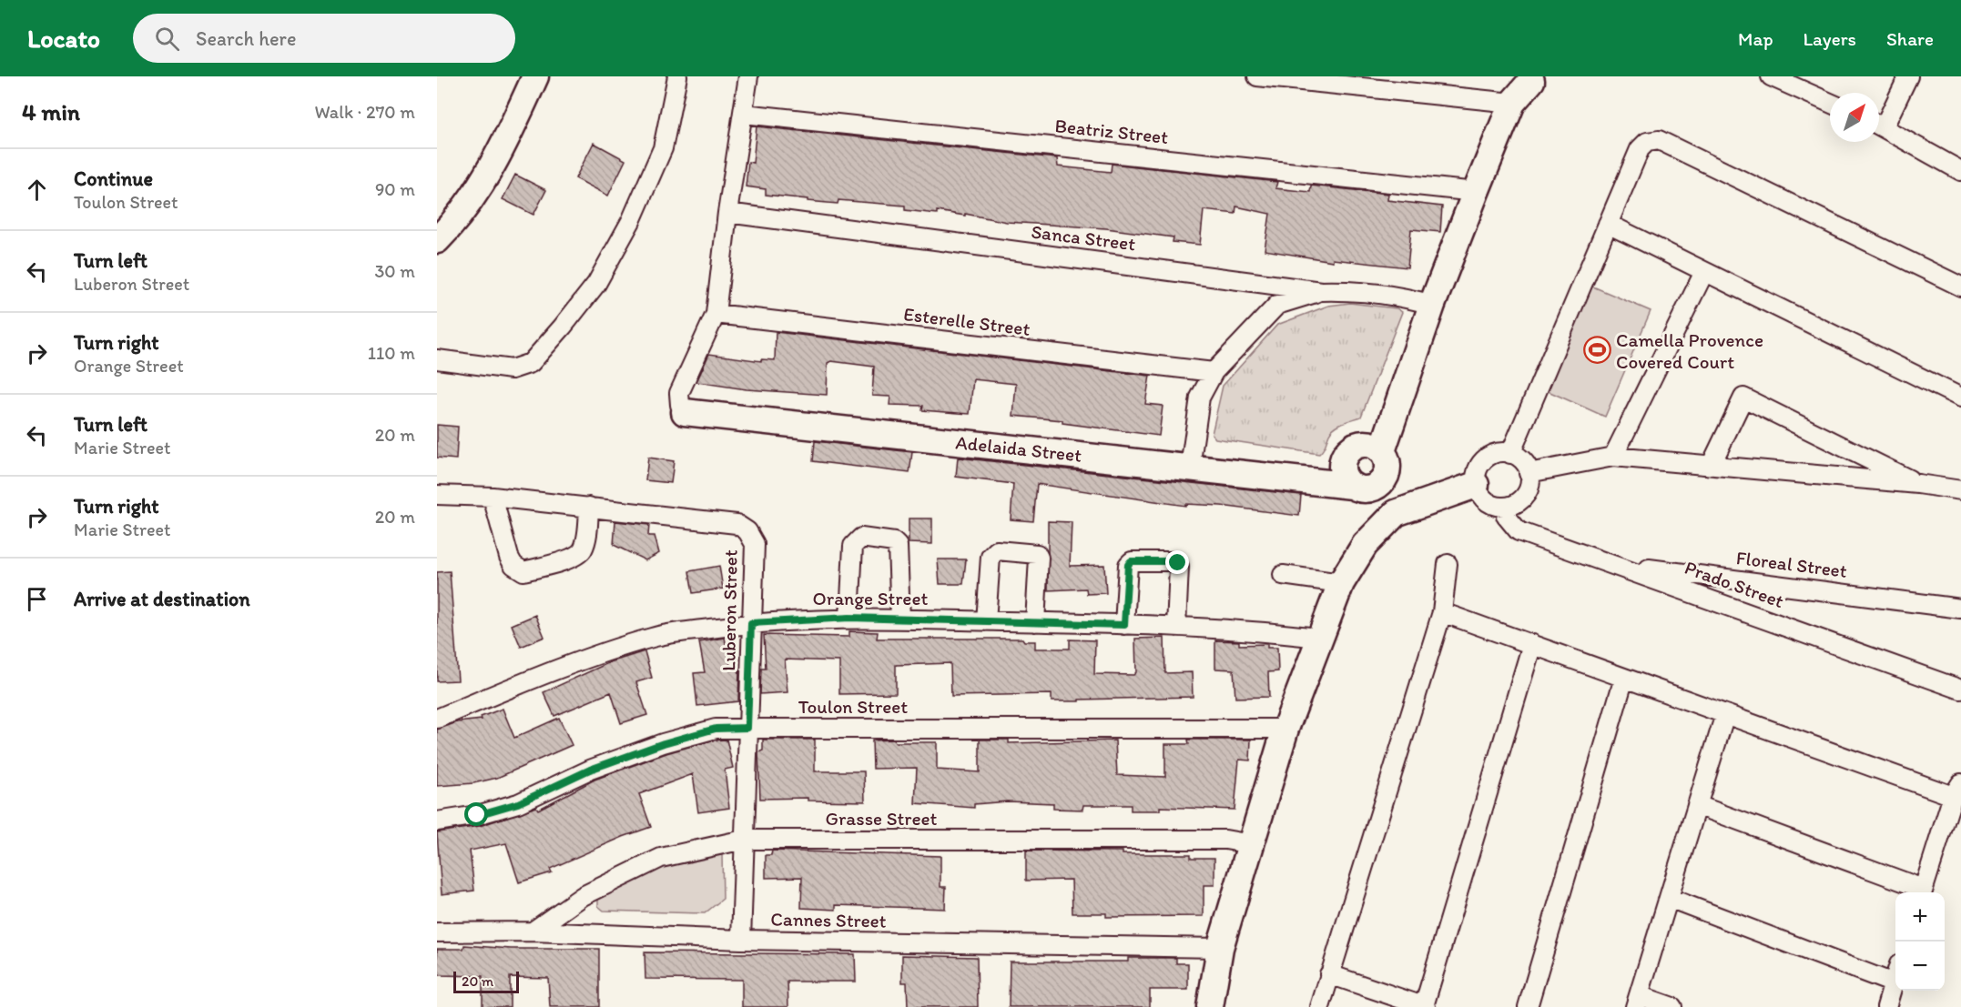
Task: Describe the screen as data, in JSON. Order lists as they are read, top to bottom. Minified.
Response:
{"streets":{"street":["Beatriz Street","Sanca Street","Esterelle Street","Adelaida Street","Floreal Street","Prado Street","Orange Street","Luberon Street","Toulon Street","Grasse Street","Cannes Street"]},"crossings":[["Floreal Street","Prado Street"],["Orange Street","Luberon Street"],["Luberon Street","Toulon Street"],["Luberon Street","Grasse Street"],["Luberon Street","Cannes Street"],["Grasse Street","Cannes Street"]],"places":{"sports":["Camella Provence Covered Court"]},"scale_bar":"20 m","north":"top right","page":{"header":"Locato","search":"Search here","nav":["Map","Layers","Share"],"heading":["4 min","Walk · 270 m"],"list":[["Continue","Toulon Street","90 m"],["Turn left","Luberon Street","30 m"],["Turn right","Orange Street","110 m"],["Turn left","Marie Street","20 m"],["Turn right","Marie Street","20 m"],"Arrive at destination"],"map_buttons":["+","−"],"scale":"20 m"}}
